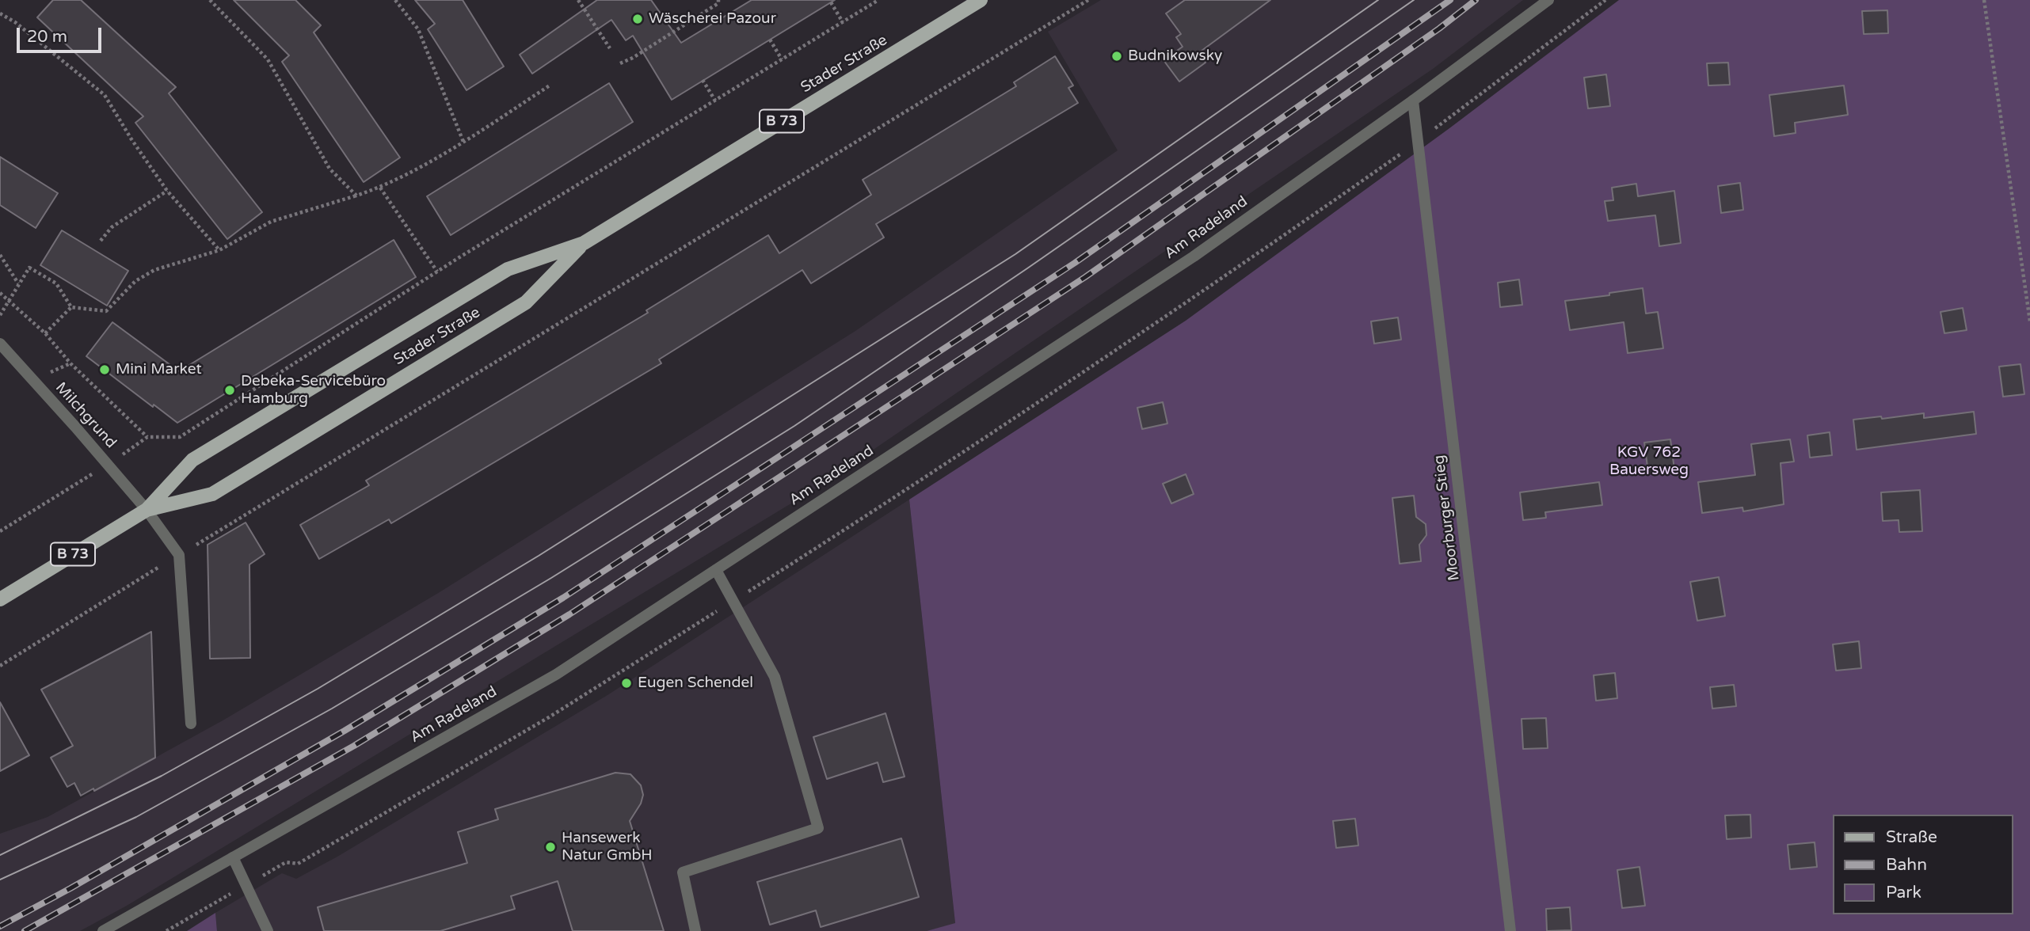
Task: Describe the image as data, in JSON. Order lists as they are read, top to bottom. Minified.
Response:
{"streets":{"main road":["Stader Straße","B 73"],"street":["Am Radeland","Milchgrund","Moorburger Stieg"]},"crossings":[["Stader Straße","Milchgrund"],["Am Radeland","Moorburger Stieg"]],"parks":["KGV 762 Bauersweg"],"places":["Wäscherei Pazour","Budnikowsky","Mini Market","Debeka-Servicebüro Hamburg","Eugen Schendel","Hansewerk Natur GmbH"],"legend":["Straße","Bahn","Park"],"scale_bar":"20 m"}
